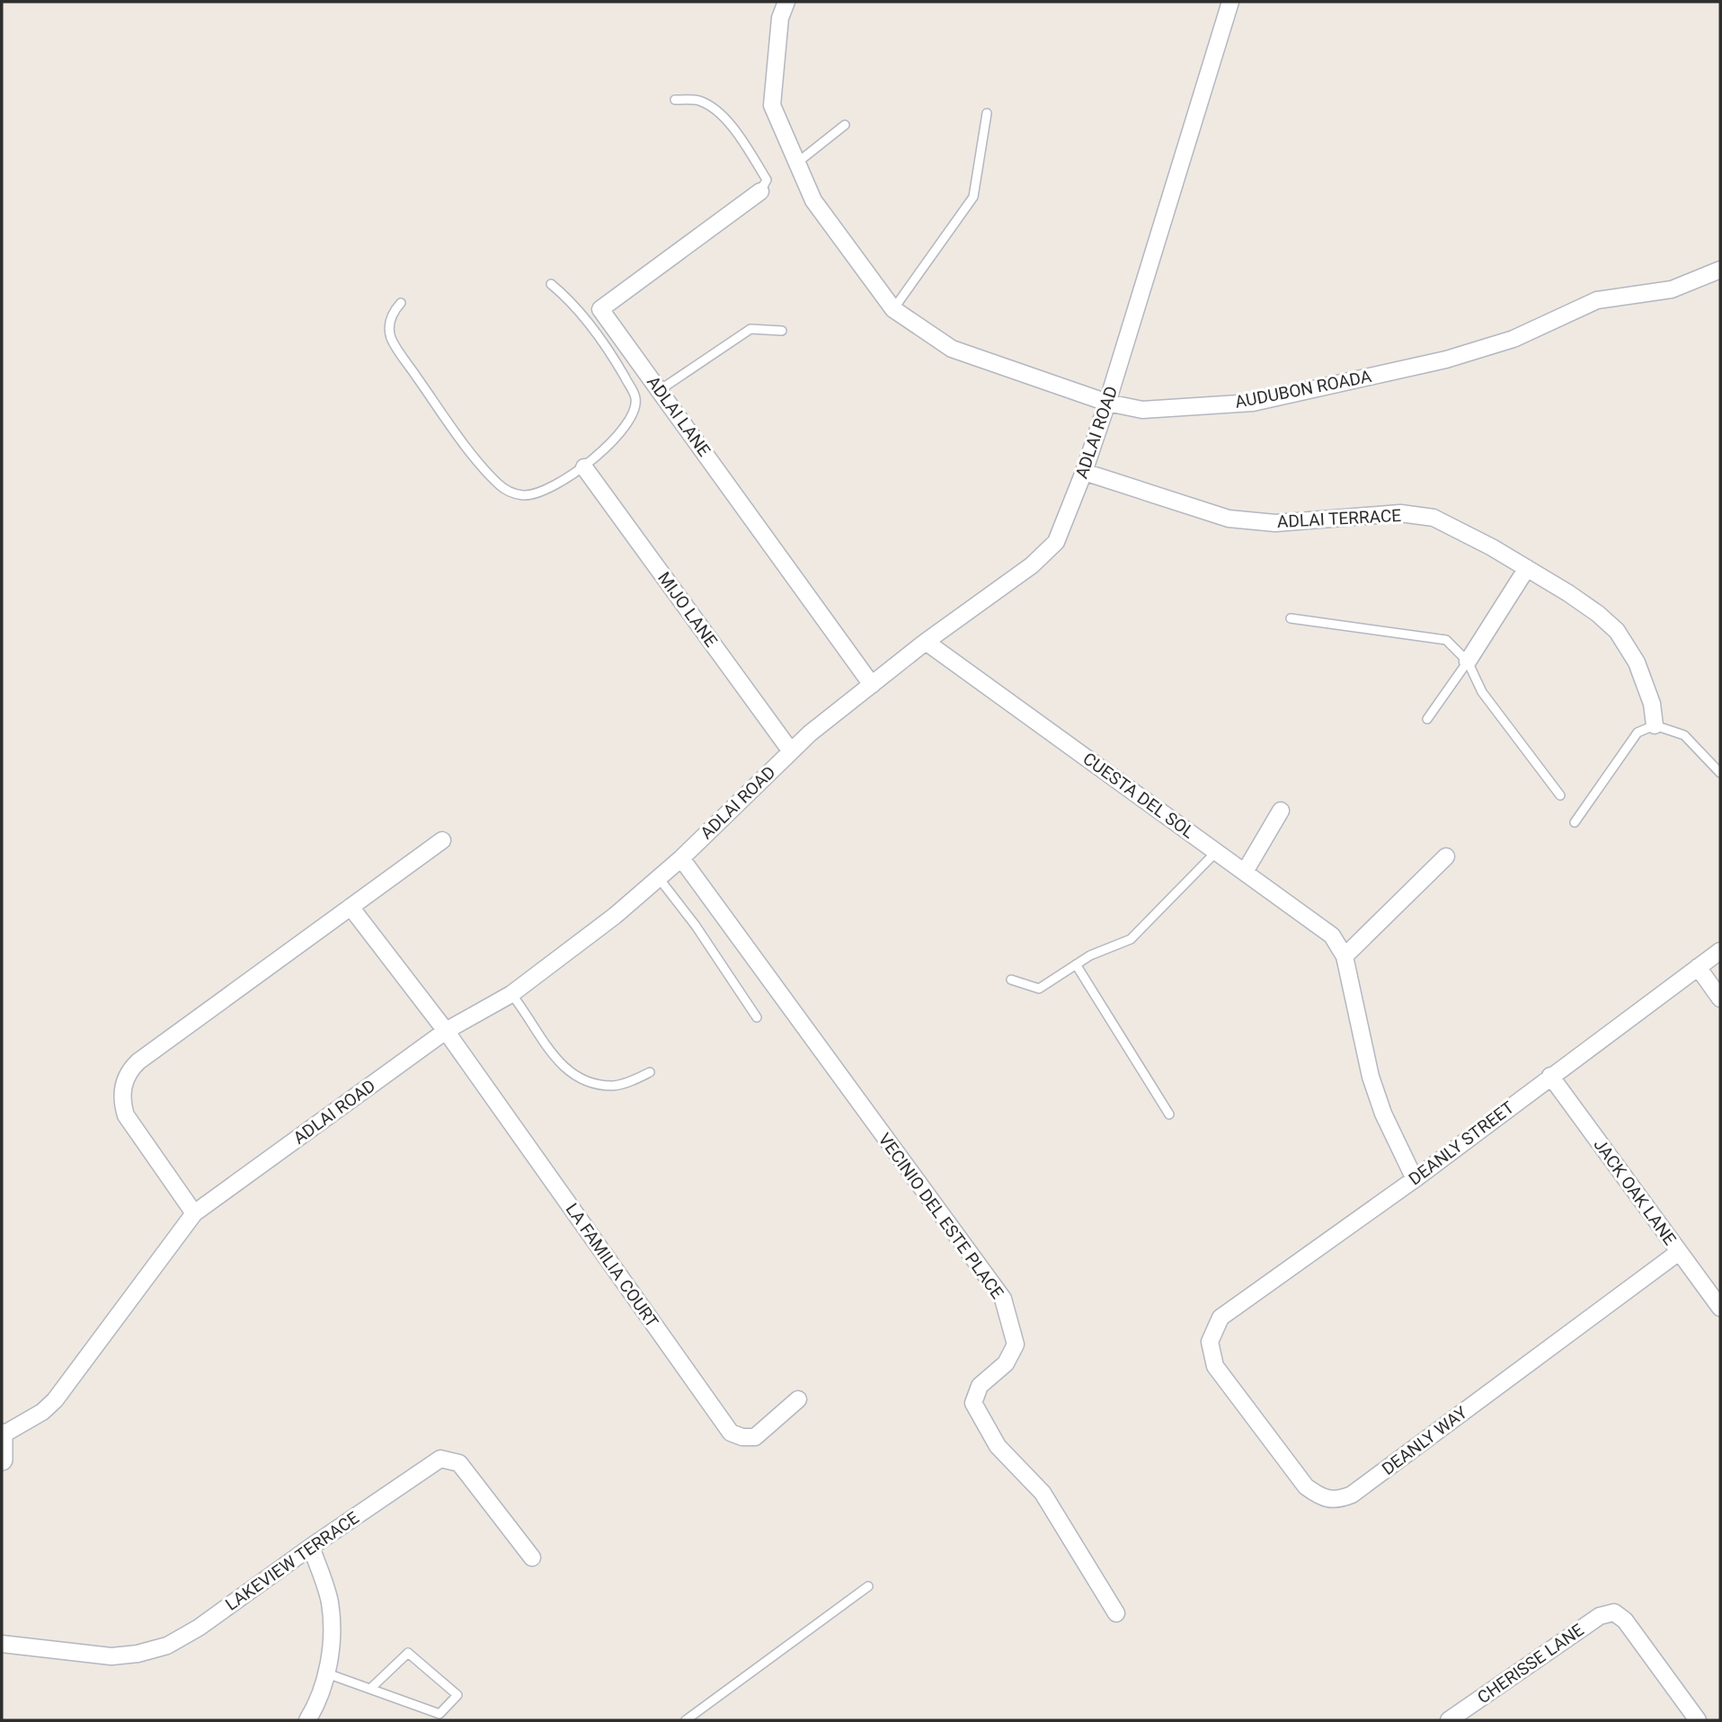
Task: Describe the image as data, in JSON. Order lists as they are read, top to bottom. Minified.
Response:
{"streets":{"street":["AUDUBON ROADA","ADLAI LANE","ADLAI ROAD","ADLAI TERRACE","MIJO LANE","CUESTA DEL SOL","DEANLY STREET","JACK OAK LANE","VECINIO DEL ESTE PLACE","LA FAMILIA COURT","DEANLY WAY","LAKEVIEW TERRACE","CHERISSE LANE"]},"crossings":[["AUDUBON ROADA","ADLAI ROAD"],["ADLAI LANE","ADLAI ROAD"],["ADLAI ROAD","ADLAI TERRACE"],["ADLAI ROAD","MIJO LANE"],["ADLAI ROAD","CUESTA DEL SOL"],["ADLAI ROAD","VECINIO DEL ESTE PLACE"],["ADLAI ROAD","LA FAMILIA COURT"],["CUESTA DEL SOL","DEANLY STREET"],["DEANLY STREET","JACK OAK LANE"],["DEANLY STREET","DEANLY WAY"],["JACK OAK LANE","DEANLY WAY"]]}
